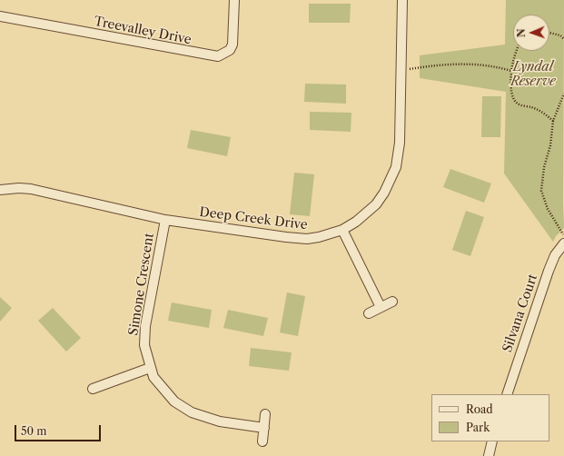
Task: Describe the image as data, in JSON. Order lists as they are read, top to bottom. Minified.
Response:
{"streets":{"street":["Treevalley Drive","Deep Creek Drive","Simone Crescent","Silvana Court"]},"crossings":[["Deep Creek Drive","Simone Crescent"]],"parks":["Lyndal Reserve"],"legend":["Road","Park"],"scale_bar":"50 m","north":"left"}
